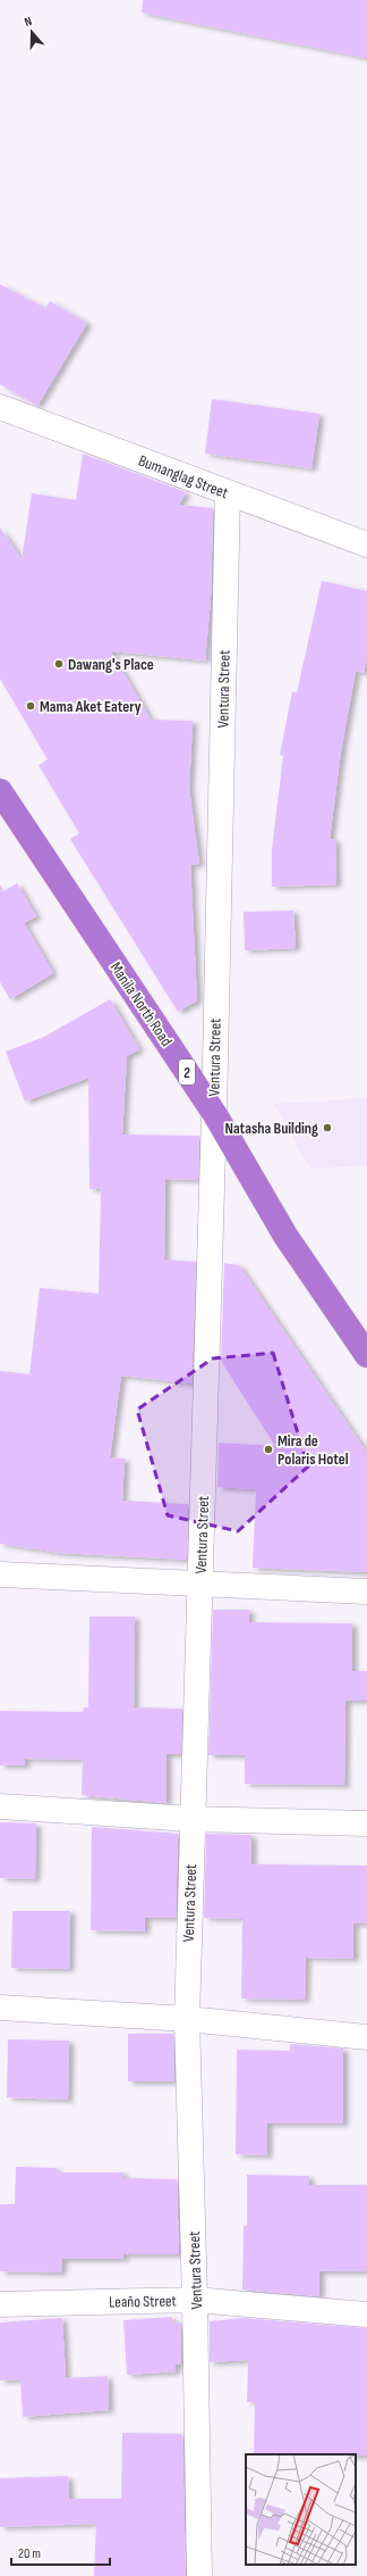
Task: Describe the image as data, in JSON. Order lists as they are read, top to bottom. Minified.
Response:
{"streets":{"highway":["Manila North Road","2"],"street":["Bumanglag Street","Ventura Street","Leaño Street"]},"crossings":[["Bumanglag Street","Ventura Street"],["Ventura Street","Manila North Road"],["Ventura Street","Leaño Street"]],"places":["Dawang's Place","Mama Aket Eatery","Natasha Building","Mira de Polaris Hotel"],"scale_bar":"20 m","north":"top"}
